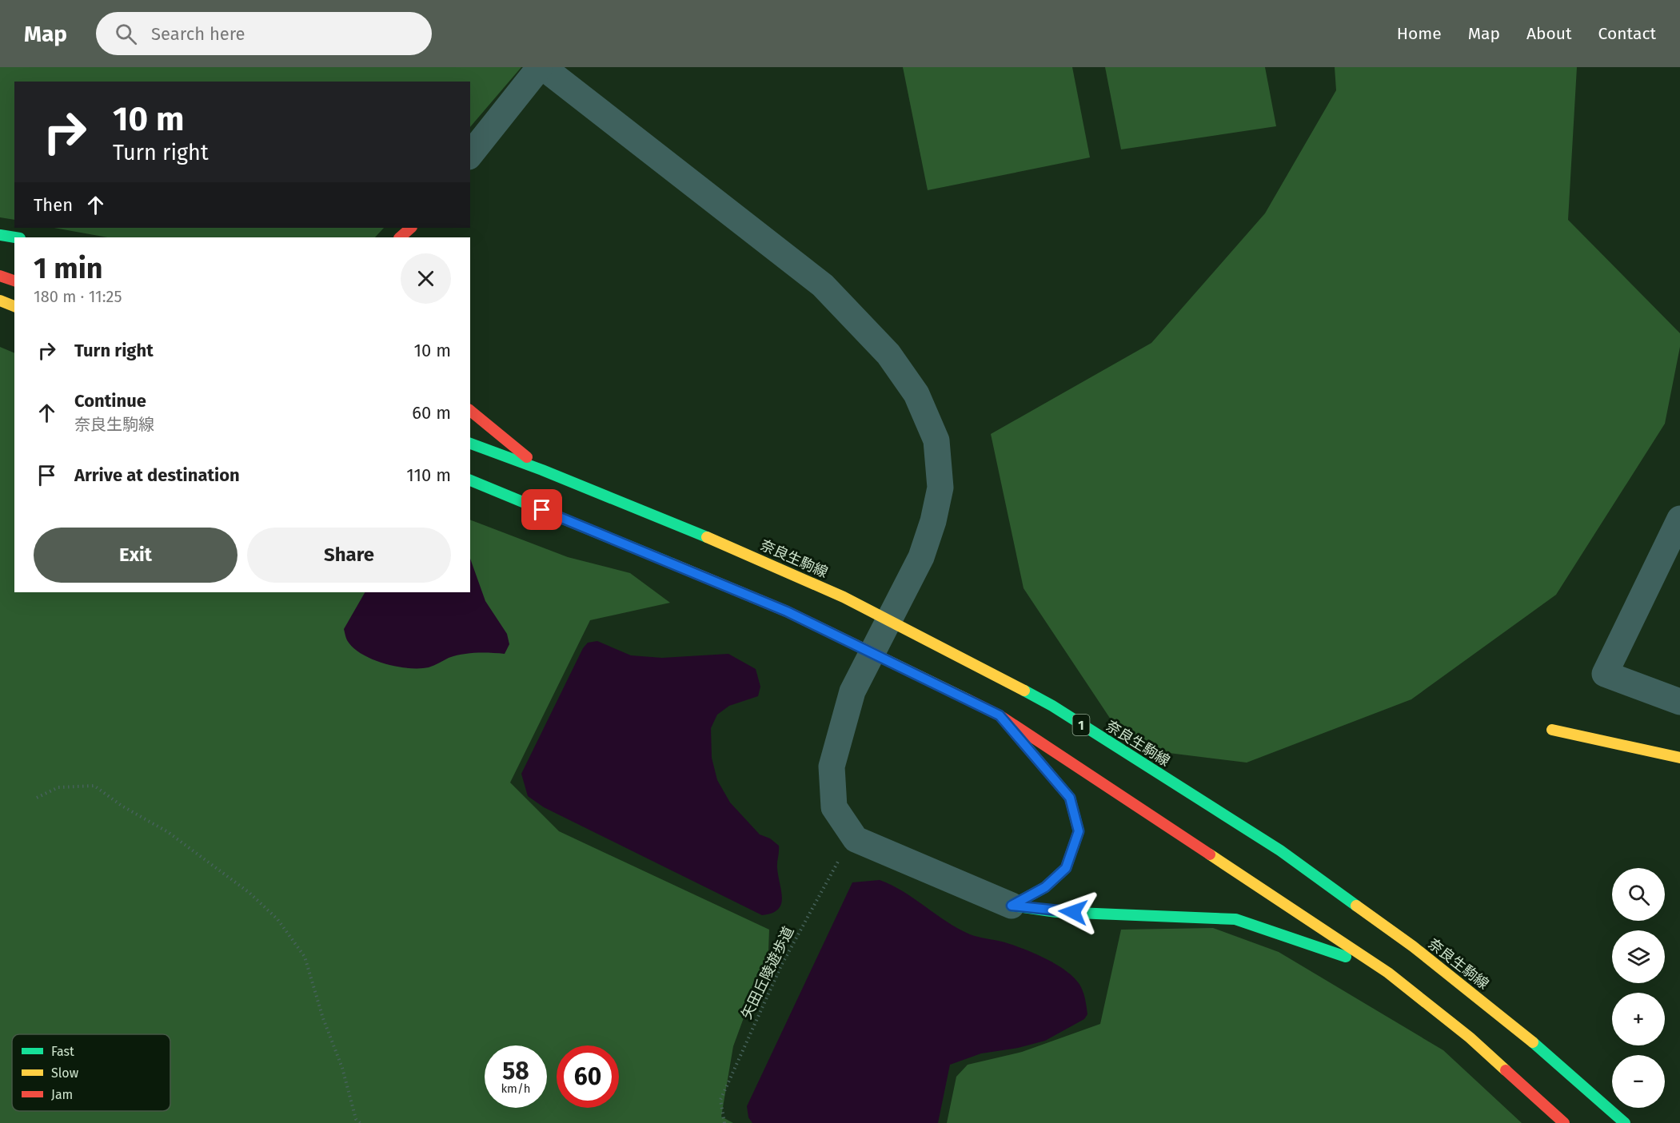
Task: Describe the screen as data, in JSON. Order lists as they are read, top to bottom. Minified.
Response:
{"streets":{"main road":["奈良生駒線","1"],"path":["矢田丘陵遊歩道"]},"legend":["Fast","Slow","Jam"],"page":{"header":"Map","search":"Search here","nav":["Home","Map","About","Contact"],"turn":["10 m","Turn right"],"then":"Then","heading":["1 min","180 m · 11:25"],"list":[{"name":"Turn right","value":"10 m"},{"name":"Continue","note":"奈良生駒線","value":"60 m"},{"name":"Arrive at destination","value":"110 m"}],"buttons":["Exit","Share"],"map_buttons":["+","−"],"speed":"58 km/h","limit":"60"}}
